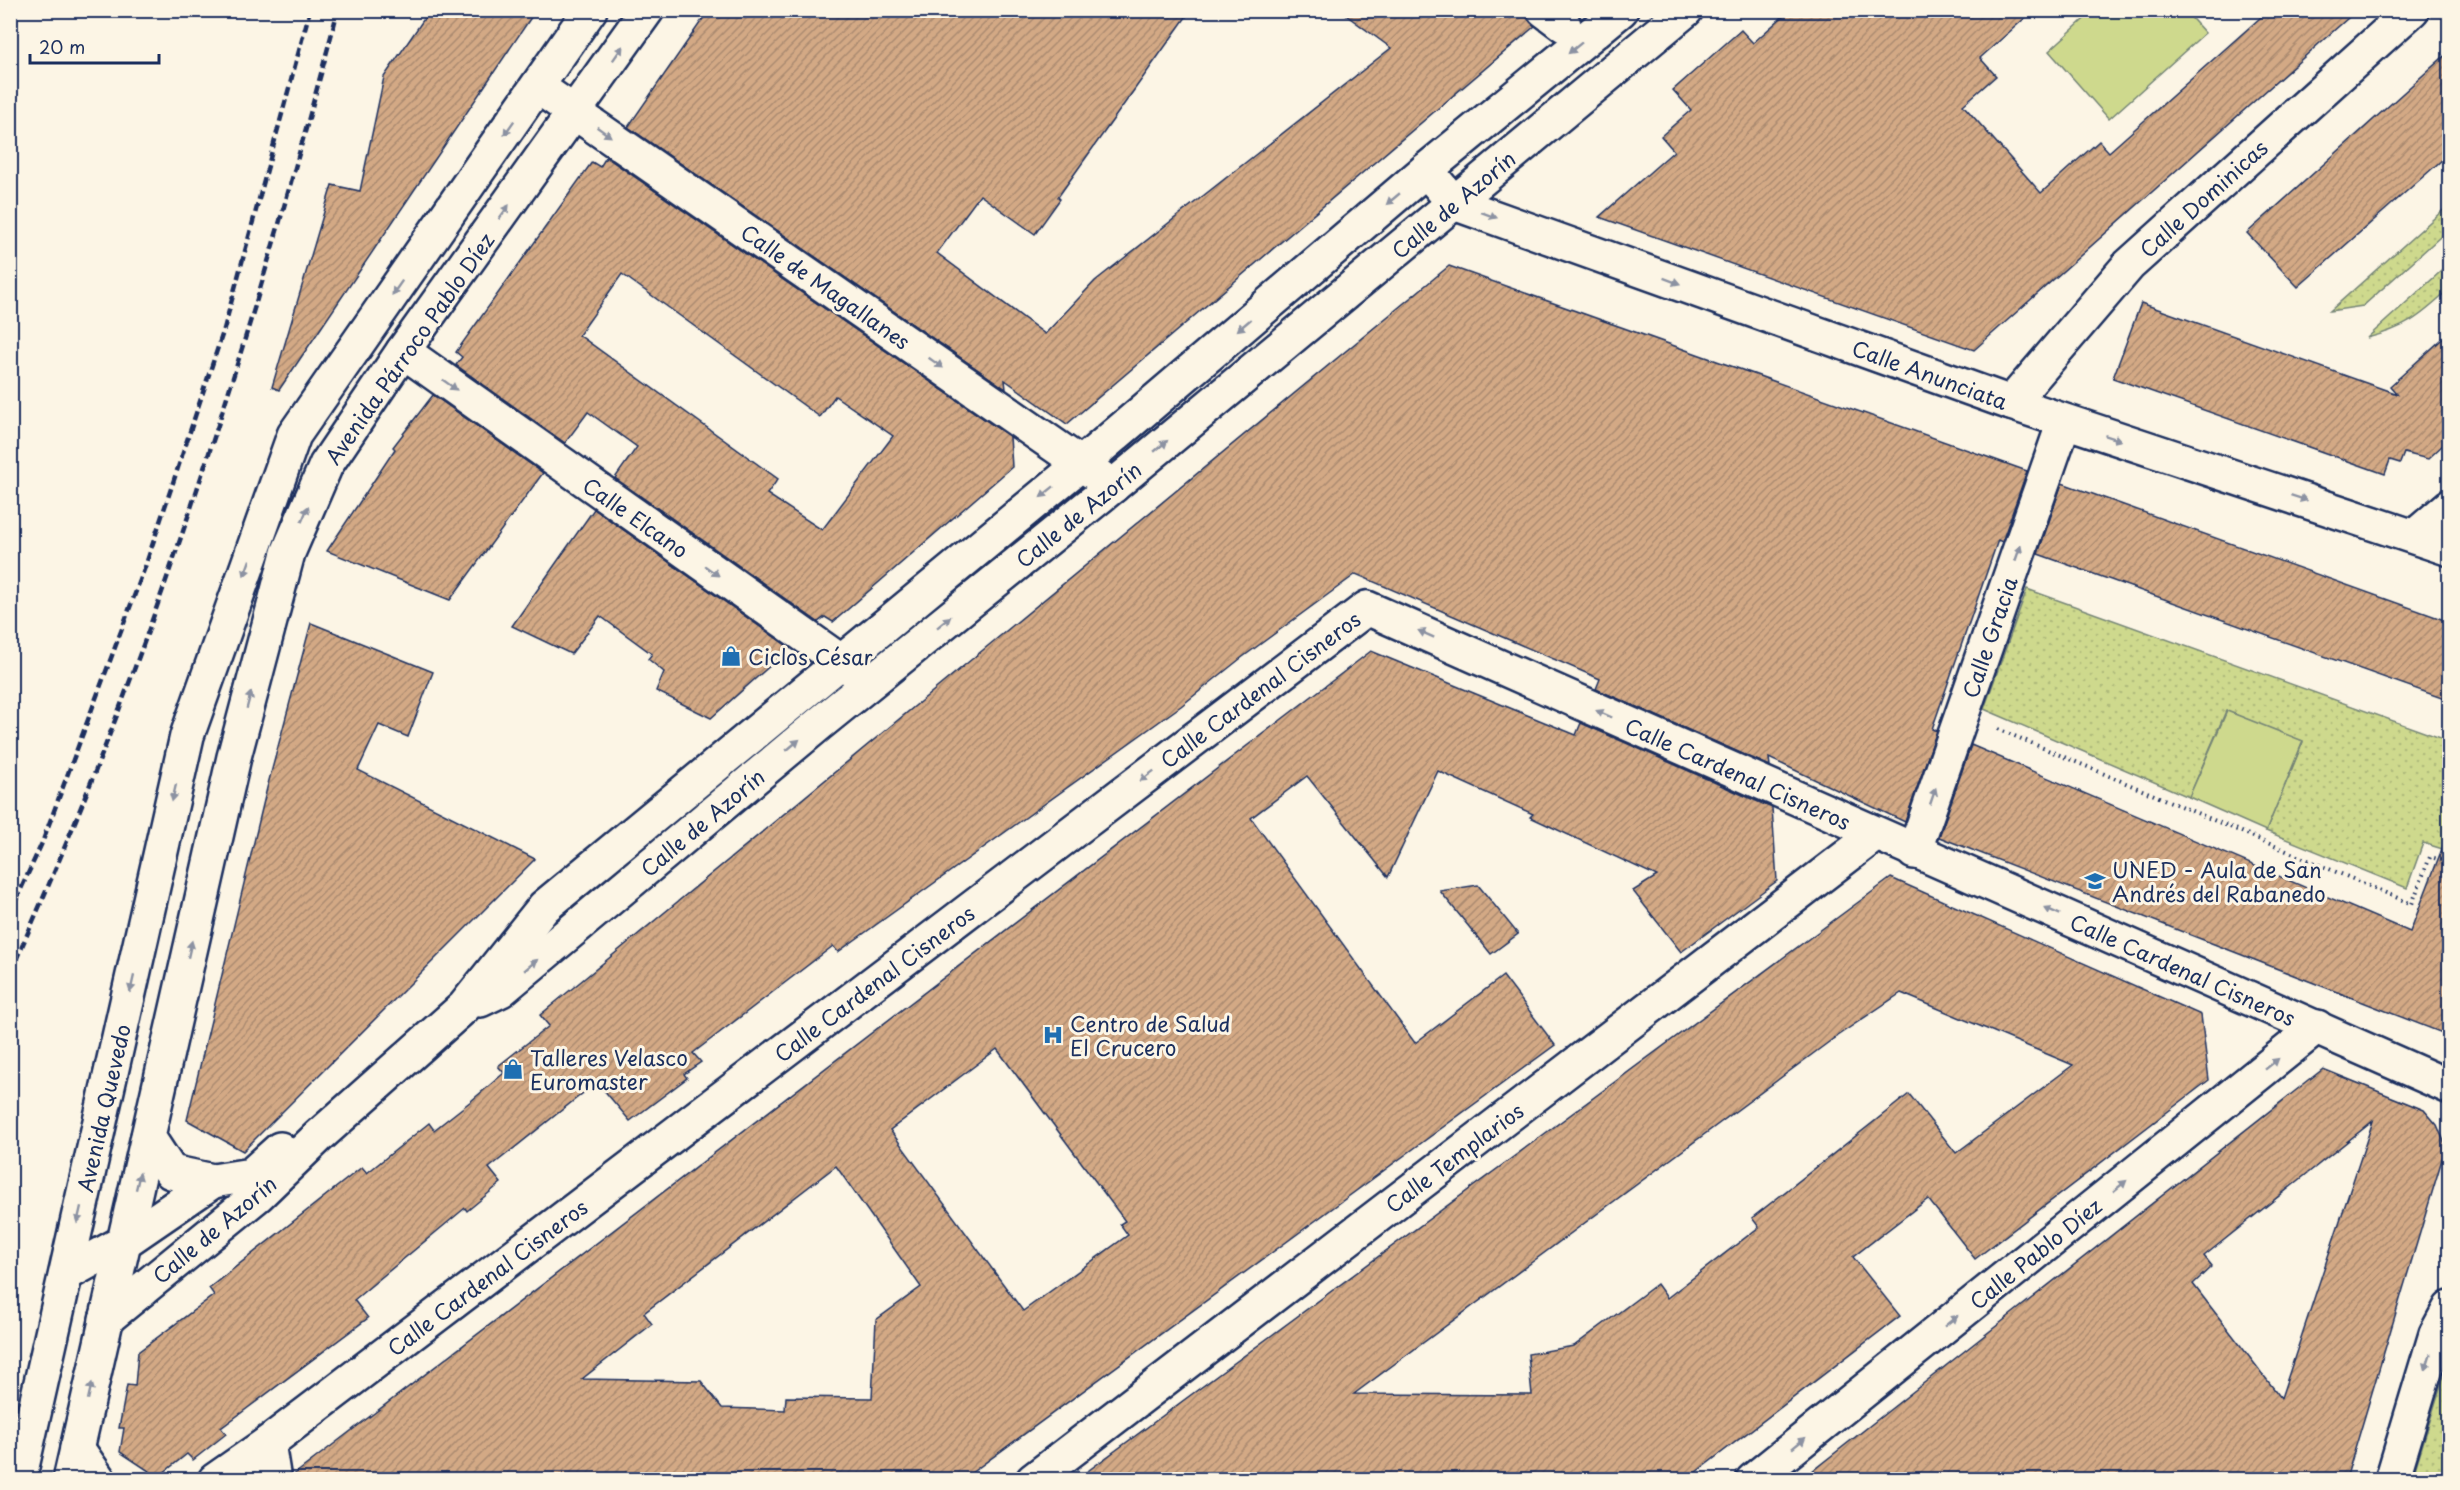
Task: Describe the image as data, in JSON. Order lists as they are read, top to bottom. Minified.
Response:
{"streets":{"street":["Calle Dominicas","Calle de Azorín","Calle de Magallanes","Avenida Párroco Pablo Díez","Calle Anunciata","Calle Elcano","Calle Gracia","Calle Cardenal Cisneros","Avenida Quevedo","Calle Templarios","Calle Pablo Díez"]},"crossings":[["Calle Dominicas","Calle Anunciata"],["Calle de Azorín","Calle de Magallanes"],["Calle de Azorín","Avenida Párroco Pablo Díez"],["Calle de Azorín","Calle Anunciata"],["Calle de Azorín","Calle Elcano"],["Calle de Magallanes","Avenida Párroco Pablo Díez"],["Avenida Párroco Pablo Díez","Calle Elcano"],["Avenida Párroco Pablo Díez","Avenida Quevedo"],["Calle Anunciata","Calle Gracia"],["Calle Gracia","Calle Cardenal Cisneros"],["Calle Cardenal Cisneros","Calle Templarios"],["Calle Cardenal Cisneros","Calle Pablo Díez"]],"one_way":["Calle de Magallanes","Calle Anunciata","Calle Elcano","Calle Gracia","Calle Cardenal Cisneros","Avenida Quevedo","Calle Pablo Díez"],"places":{"shop":["Ciclos César","Talleres Velasco Euromaster"],"school or university":["UNED - Aula de San Andrés del Rabanedo"],"hospital":["Centro de Salud El Crucero"]},"scale_bar":"20 m"}
